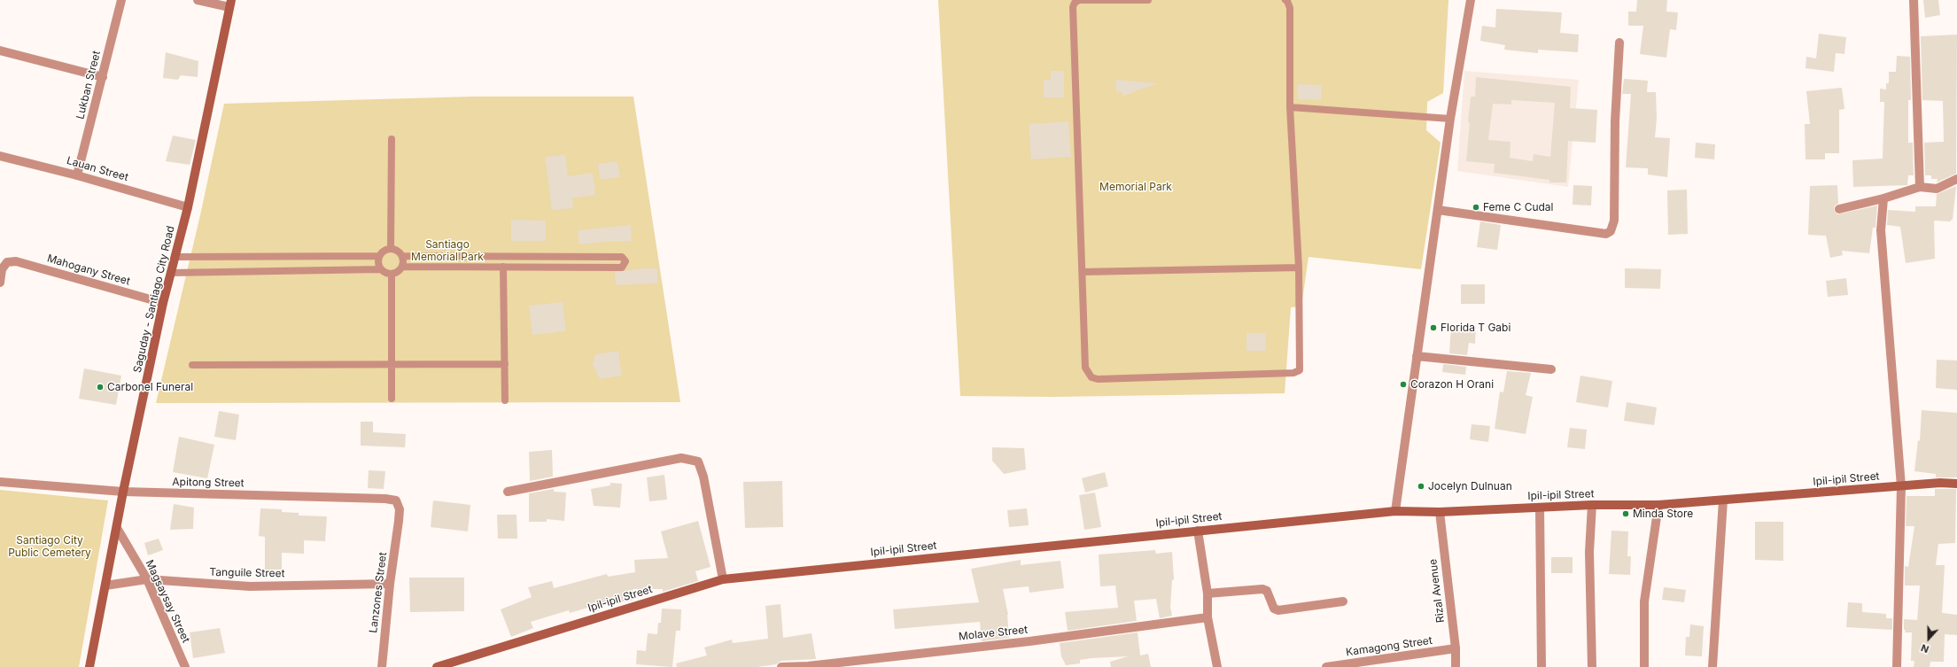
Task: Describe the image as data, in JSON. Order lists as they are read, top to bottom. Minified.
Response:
{"streets":{"main road":["Saguday - Santiago City Road","Ipil-ipil Street"],"street":["Lukban Street","Lauan Street","Mahogany Street","Apitong Street","Tanguile Street","Rizal Avenue","Lanzones Street","Magsaysay Street","Molave Street","Kamagong Street"]},"crossings":[["Lukban Street","Lauan Street"],["Lauan Street","Saguday - Santiago City Road"],["Mahogany Street","Saguday - Santiago City Road"],["Saguday - Santiago City Road","Apitong Street"],["Saguday - Santiago City Road","Tanguile Street"],["Saguday - Santiago City Road","Magsaysay Street"],["Ipil-ipil Street","Rizal Avenue"],["Apitong Street","Lanzones Street"],["Tanguile Street","Lanzones Street"],["Tanguile Street","Magsaysay Street"],["Rizal Avenue","Kamagong Street"]],"parks":["Memorial Park","Santiago Memorial Park","Santiago City Public Cemetery"],"places":["Feme C Cudal","Florida T Gabi","Corazon H Orani","Carbonel Funeral","Jocelyn Dulnuan","Minda Store"],"north":"bottom"}
